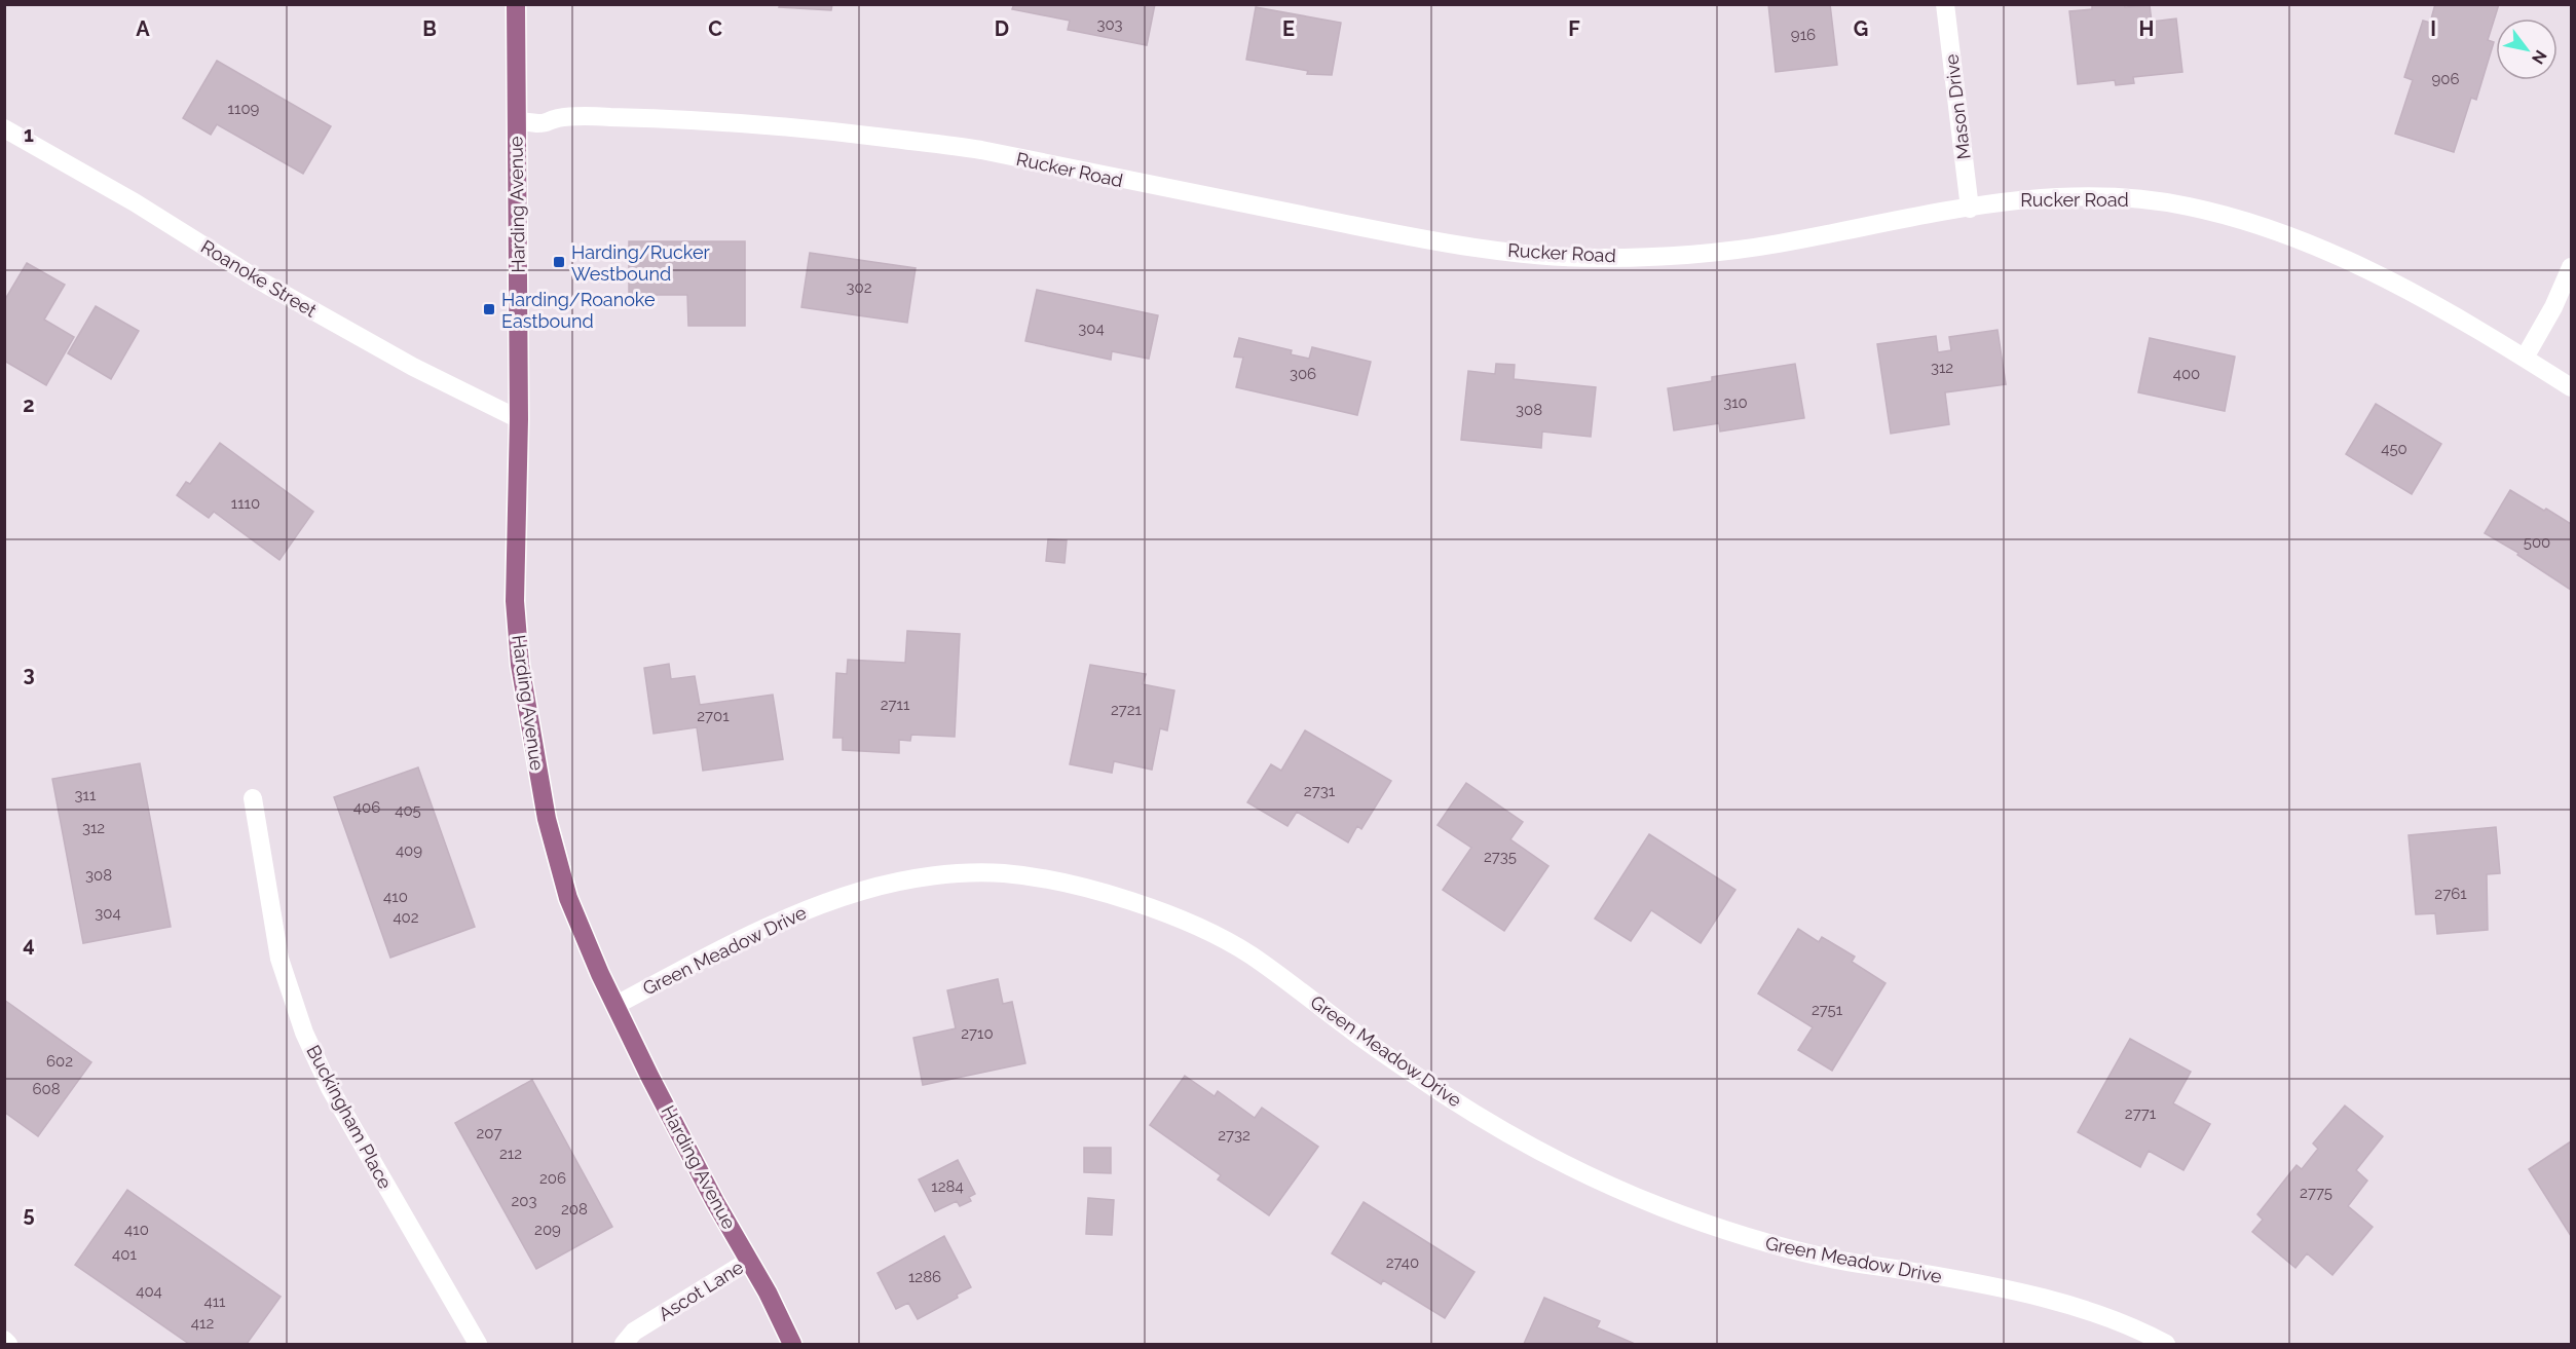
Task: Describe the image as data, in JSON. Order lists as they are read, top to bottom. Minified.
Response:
{"streets":{"main road":["Harding Avenue"],"street":["Mason Drive","Rucker Road","Roanoke Street","Green Meadow Drive","Buckingham Place","Ascot Lane"]},"crossings":[["Mason Drive","Rucker Road"],["Rucker Road","Harding Avenue"],["Harding Avenue","Roanoke Street"],["Harding Avenue","Green Meadow Drive"],["Harding Avenue","Ascot Lane"]],"places":{"transit":["Harding/Rucker Westbound","Harding/Roanoke Eastbound"]},"house_numbers":["303","916","906","1109","302","304","312","306","400","310","308","450","1110","500","2711","2721","2701","2731","311","406","405","312","409","2735","308","2761","410","304","402","2751","2710","602","608","2771","207","2732","212","206","1284","2775","203","208","410","209","401","2740","1286","404","411","412"],"north":"bottom right","grid":{"columns":["A","B","C","D","E","F","G","H","I"],"rows":["1","2","3","4","5"]}}
